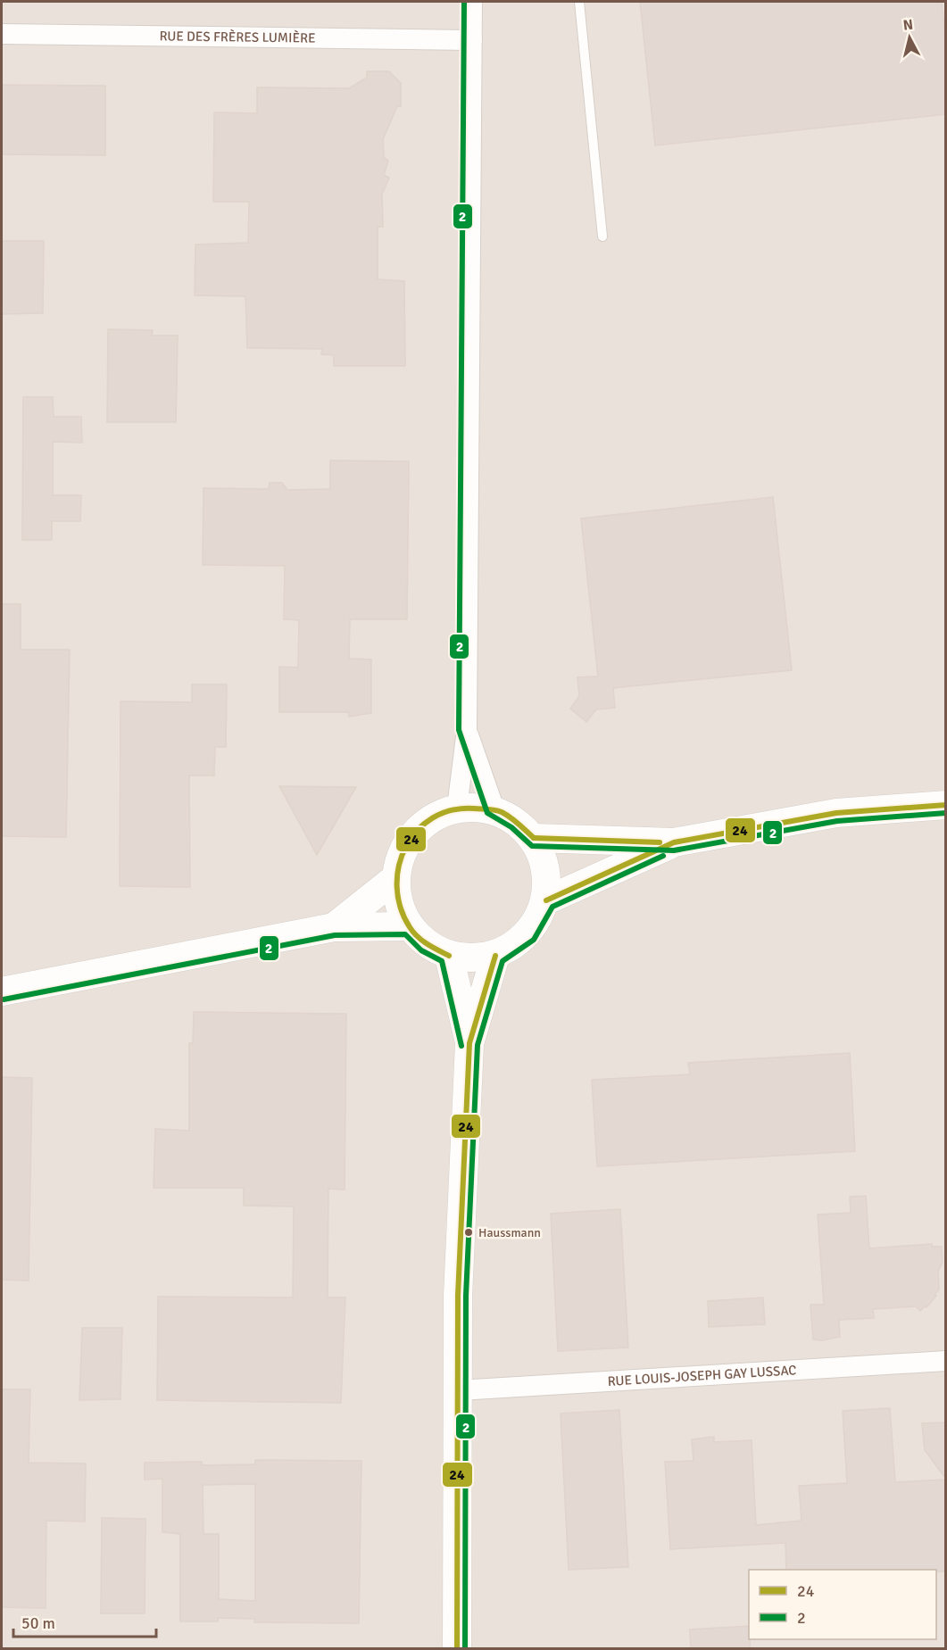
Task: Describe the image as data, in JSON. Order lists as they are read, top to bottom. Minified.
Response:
{"streets":{"street":["RUE DES FRÈRES LUMIÈRE","RUE LOUIS-JOSEPH GAY LUSSAC"]},"places":["Haussmann"],"lines":["transit line 2","transit line 24"],"legend":["24","2"],"scale_bar":"50 m","north":"top"}
